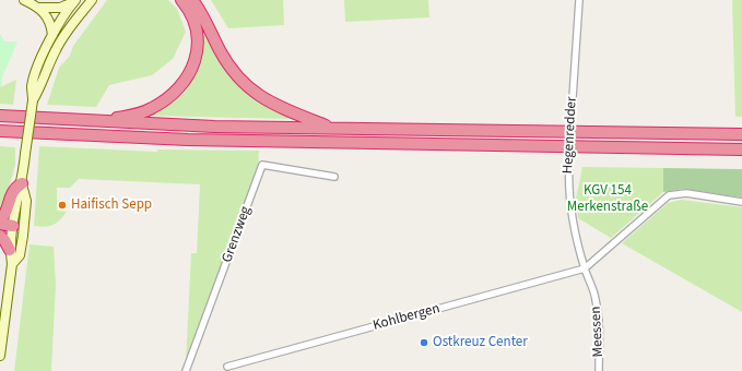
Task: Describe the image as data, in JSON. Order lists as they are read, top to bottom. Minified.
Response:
{"streets":{"street":["Hegenredder","Grenzweg","Kohlbergen","Meessen"]},"crossings":[["Hegenredder","Kohlbergen"],["Hegenredder","Meessen"],["Kohlbergen","Meessen"]],"parks":["KGV 154 Merkenstraße"],"places":["Haifisch Sepp","Ostkreuz Center"]}
